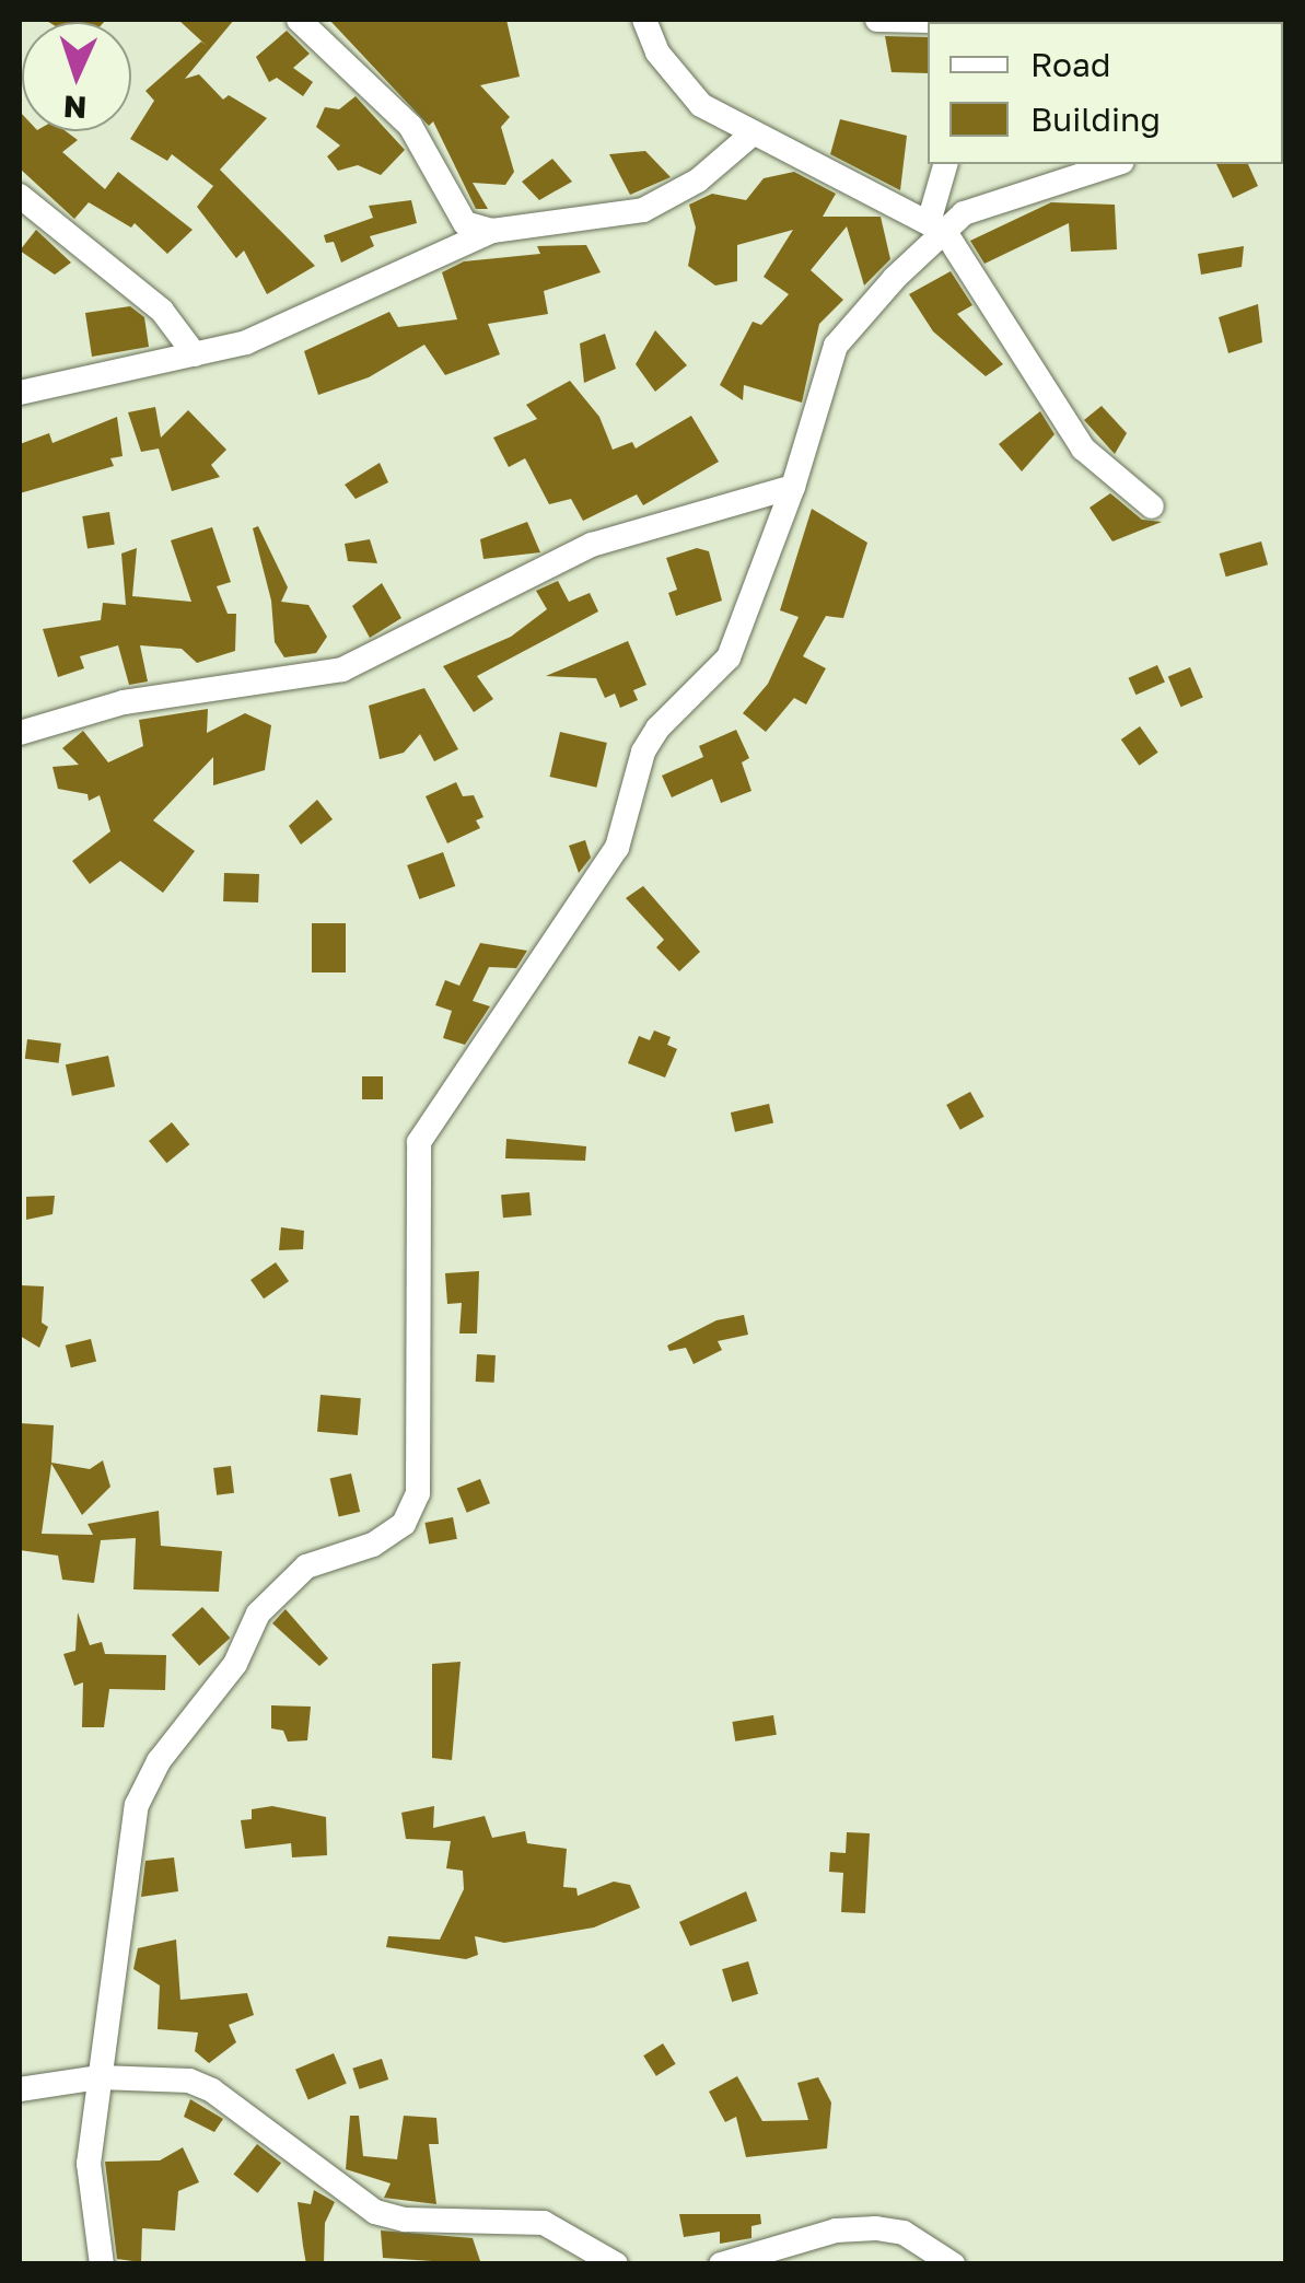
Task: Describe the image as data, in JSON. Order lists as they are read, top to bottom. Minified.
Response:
{"legend":["Road","Building"],"north":"bottom"}
